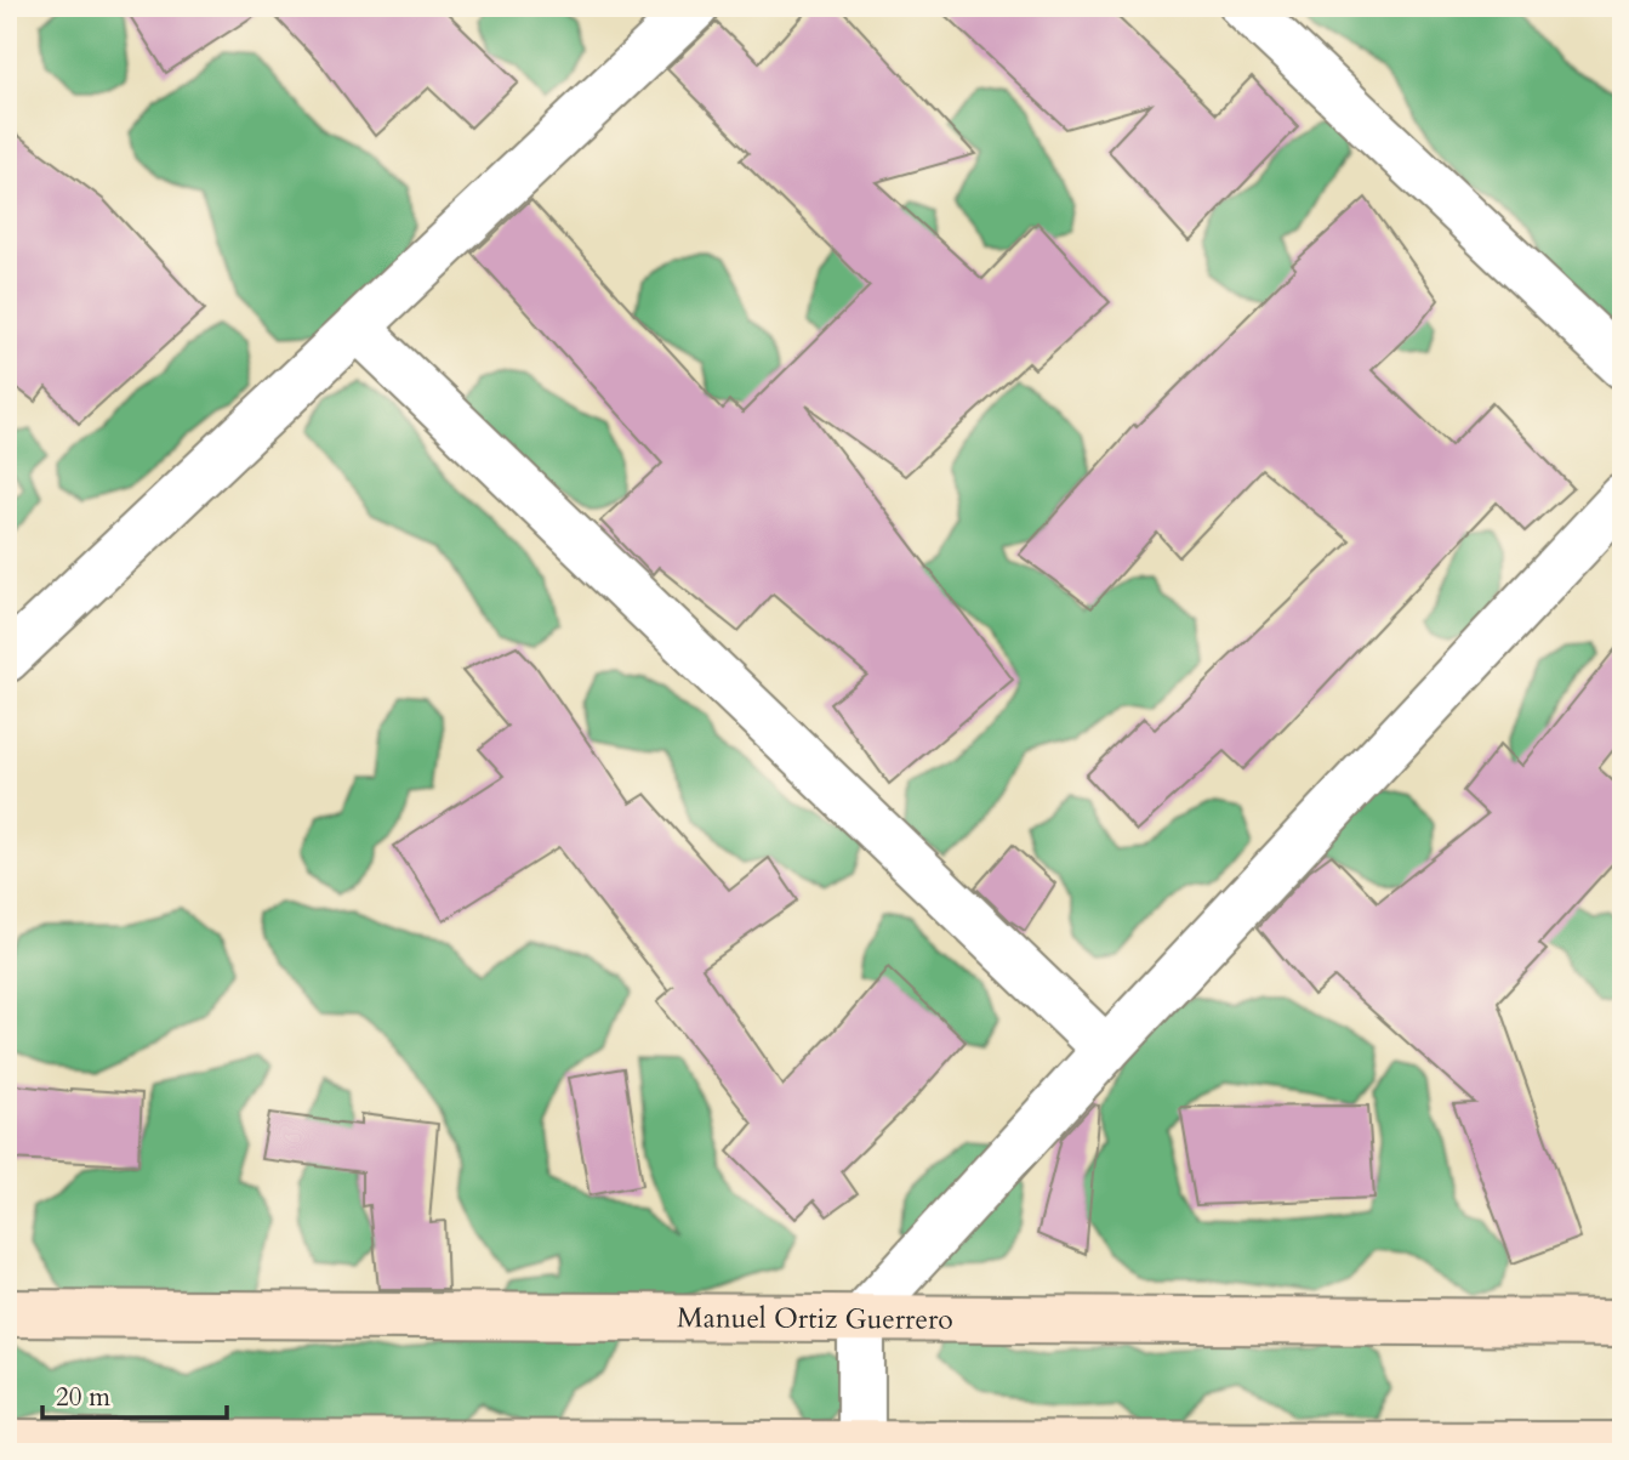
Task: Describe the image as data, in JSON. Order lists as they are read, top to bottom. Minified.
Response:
{"streets":{"street":["Manuel Ortiz Guerrero"]},"scale_bar":"20 m"}
